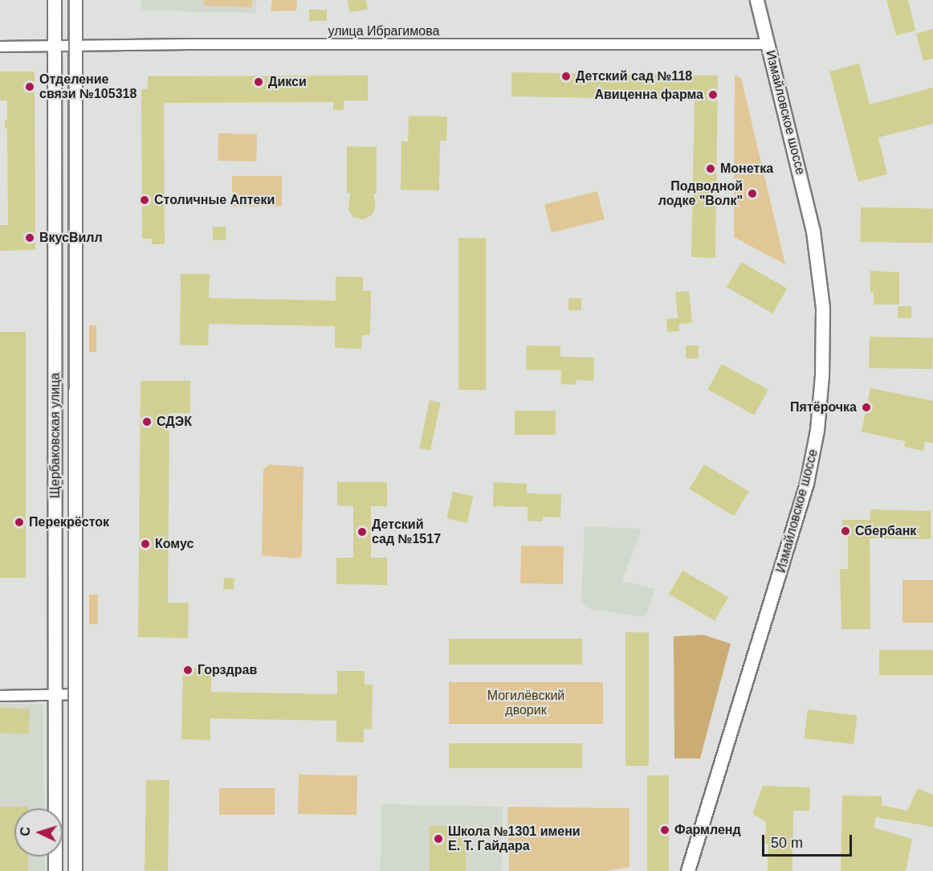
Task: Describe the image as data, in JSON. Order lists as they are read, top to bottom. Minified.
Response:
{"streets":{"main road":["Измайловское шоссе","Щербаковская улица"],"street":["улица Ибрагимова"]},"crossings":[["улица Ибрагимова","Измайловское шоссе"],["улица Ибрагимова","Щербаковская улица"]],"parks":["Могилёвский дворик"],"places":["Детский сад №118","Дикси","Отделение связи №105318","Авиценна фарма","Монетка","Подводной лодке \"Волк\"","Столичные Аптеки","ВкусВилл","Пятёрочка","СДЭК","Перекрёсток","Сбербанк","Детский сад №1517","Комус","Горздрав","Фармленд","Школа №1301 имени Е. Т. Гайдара"],"scale_bar":"50 m","north":"left"}
